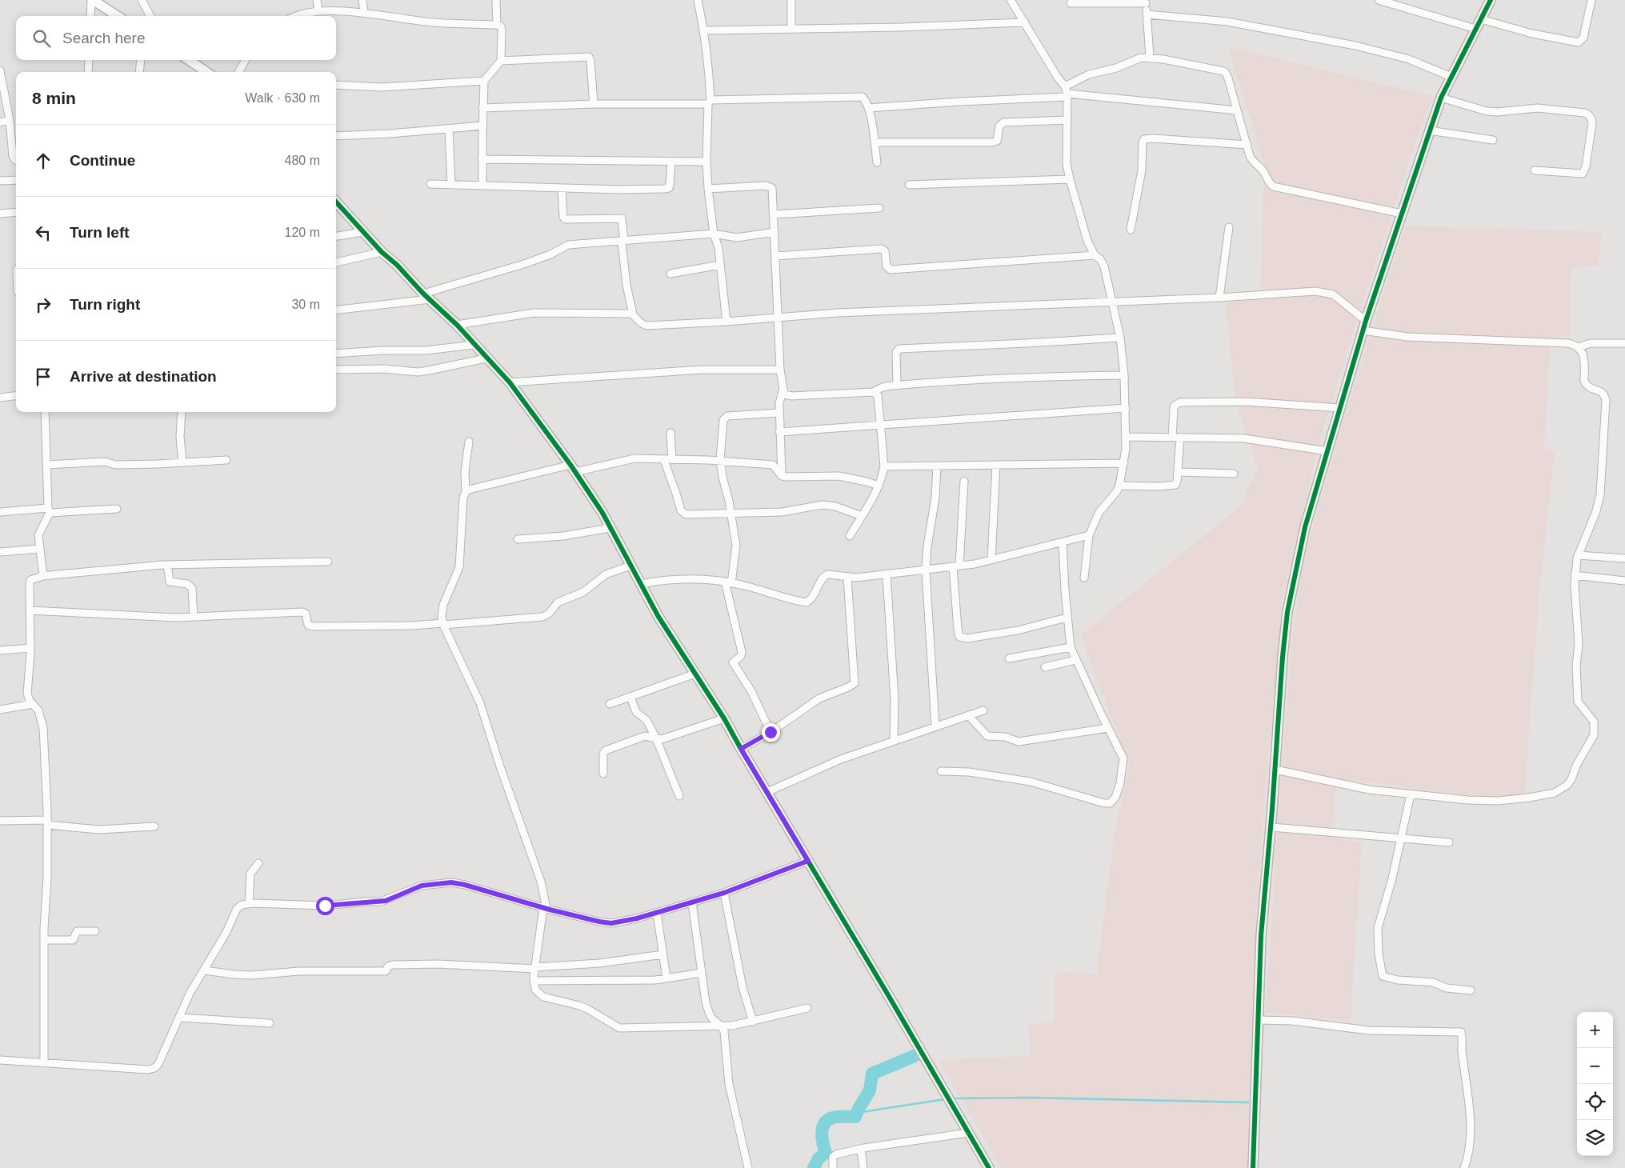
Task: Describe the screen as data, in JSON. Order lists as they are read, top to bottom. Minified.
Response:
{"page":{"search":"Search here","heading":["8 min","Walk · 630 m"],"list":[["Continue","480 m"],["Turn left","120 m"],["Turn right","30 m"],"Arrive at destination"],"map_buttons":["+","−"]}}
